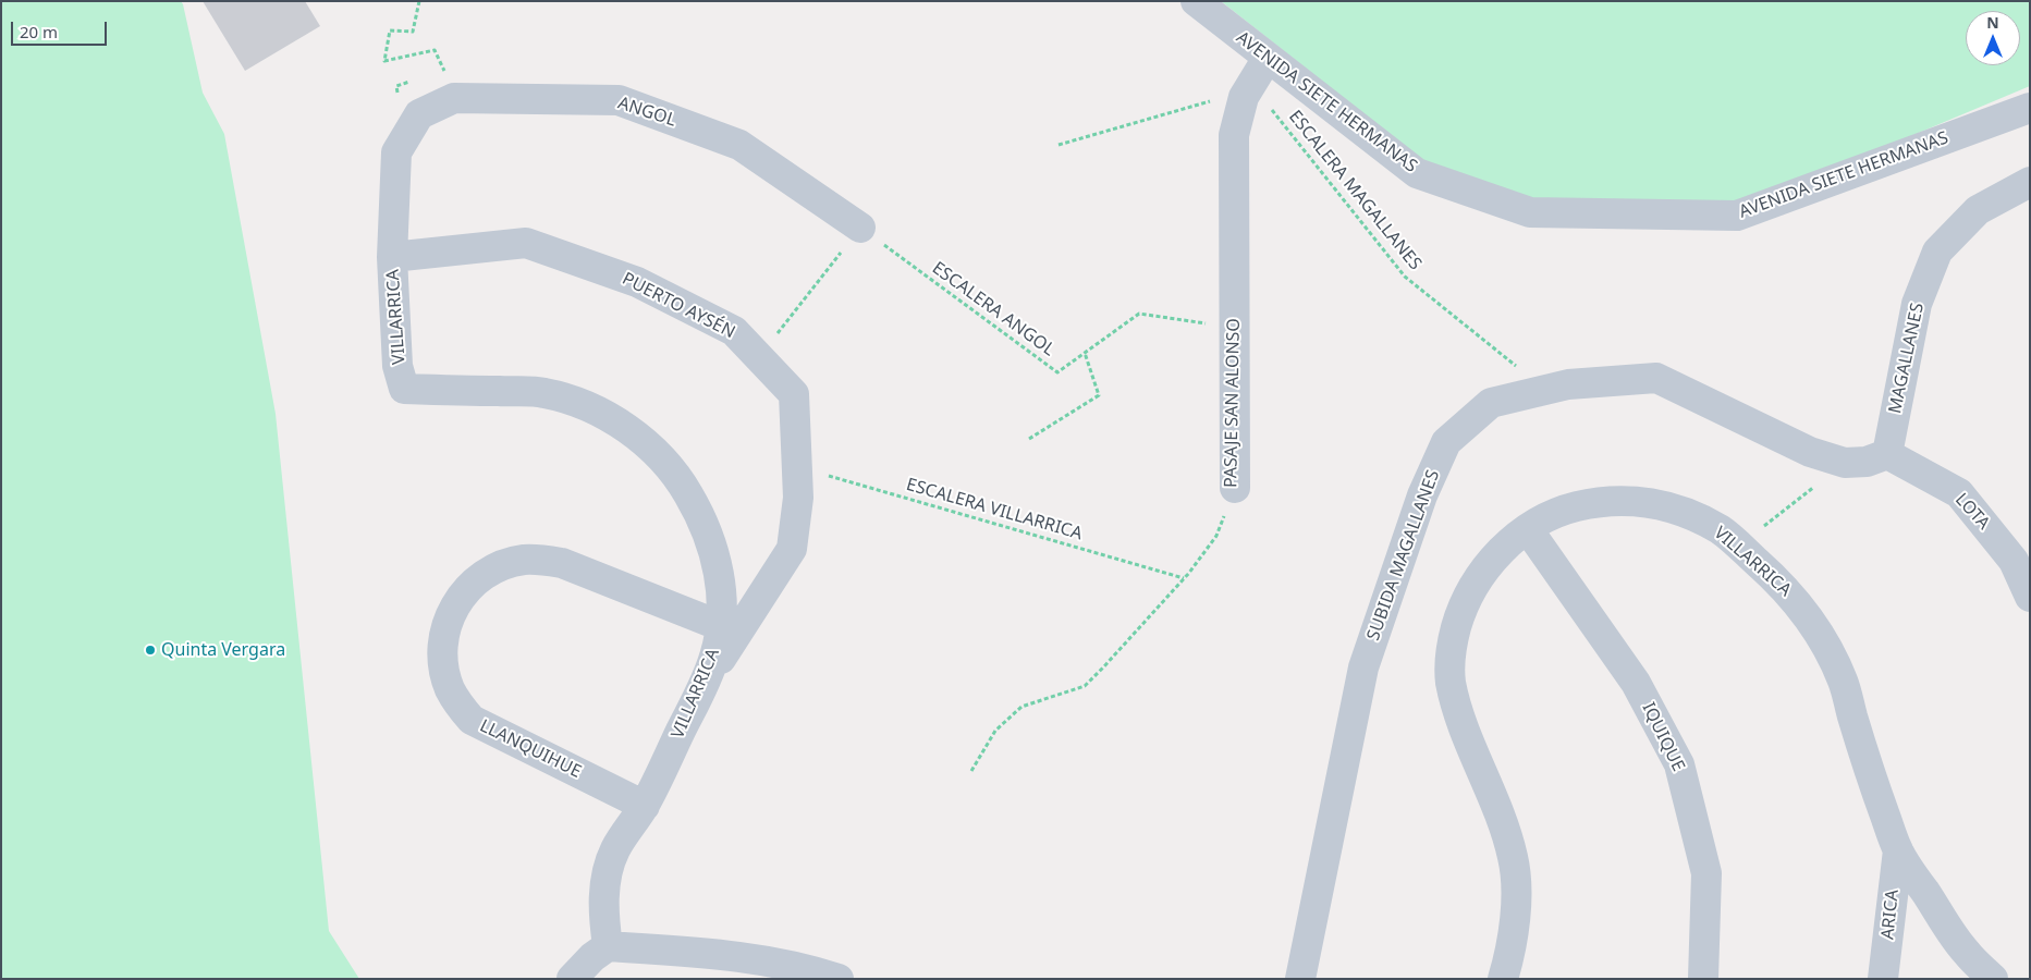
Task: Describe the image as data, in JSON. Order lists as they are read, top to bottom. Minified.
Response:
{"streets":{"street":["AVENIDA SIETE HERMANAS","ANGOL","PUERTO AYSÉN","VILLARRICA","MAGALLANES","PASAJE SAN ALONSO","LOTA","SUBIDA MAGALLANES","IQUIQUE","LLANQUIHUE","ARICA"],"path":["ESCALERA MAGALLANES","ESCALERA ANGOL","ESCALERA VILLARRICA"]},"crossings":[["AVENIDA SIETE HERMANAS","PASAJE SAN ALONSO"],["ANGOL","ESCALERA ANGOL"],["ANGOL","VILLARRICA"],["ESCALERA MAGALLANES","PASAJE SAN ALONSO"],["ESCALERA MAGALLANES","SUBIDA MAGALLANES"],["PUERTO AYSÉN","VILLARRICA"],["PUERTO AYSÉN","ESCALERA VILLARRICA"],["ESCALERA ANGOL","PASAJE SAN ALONSO"],["VILLARRICA","IQUIQUE"],["VILLARRICA","LLANQUIHUE"],["VILLARRICA","ARICA"],["MAGALLANES","LOTA"],["MAGALLANES","SUBIDA MAGALLANES"],["PASAJE SAN ALONSO","ESCALERA VILLARRICA"],["LOTA","SUBIDA MAGALLANES"]],"places":["Quinta Vergara"],"scale_bar":"20 m","north":"top"}
